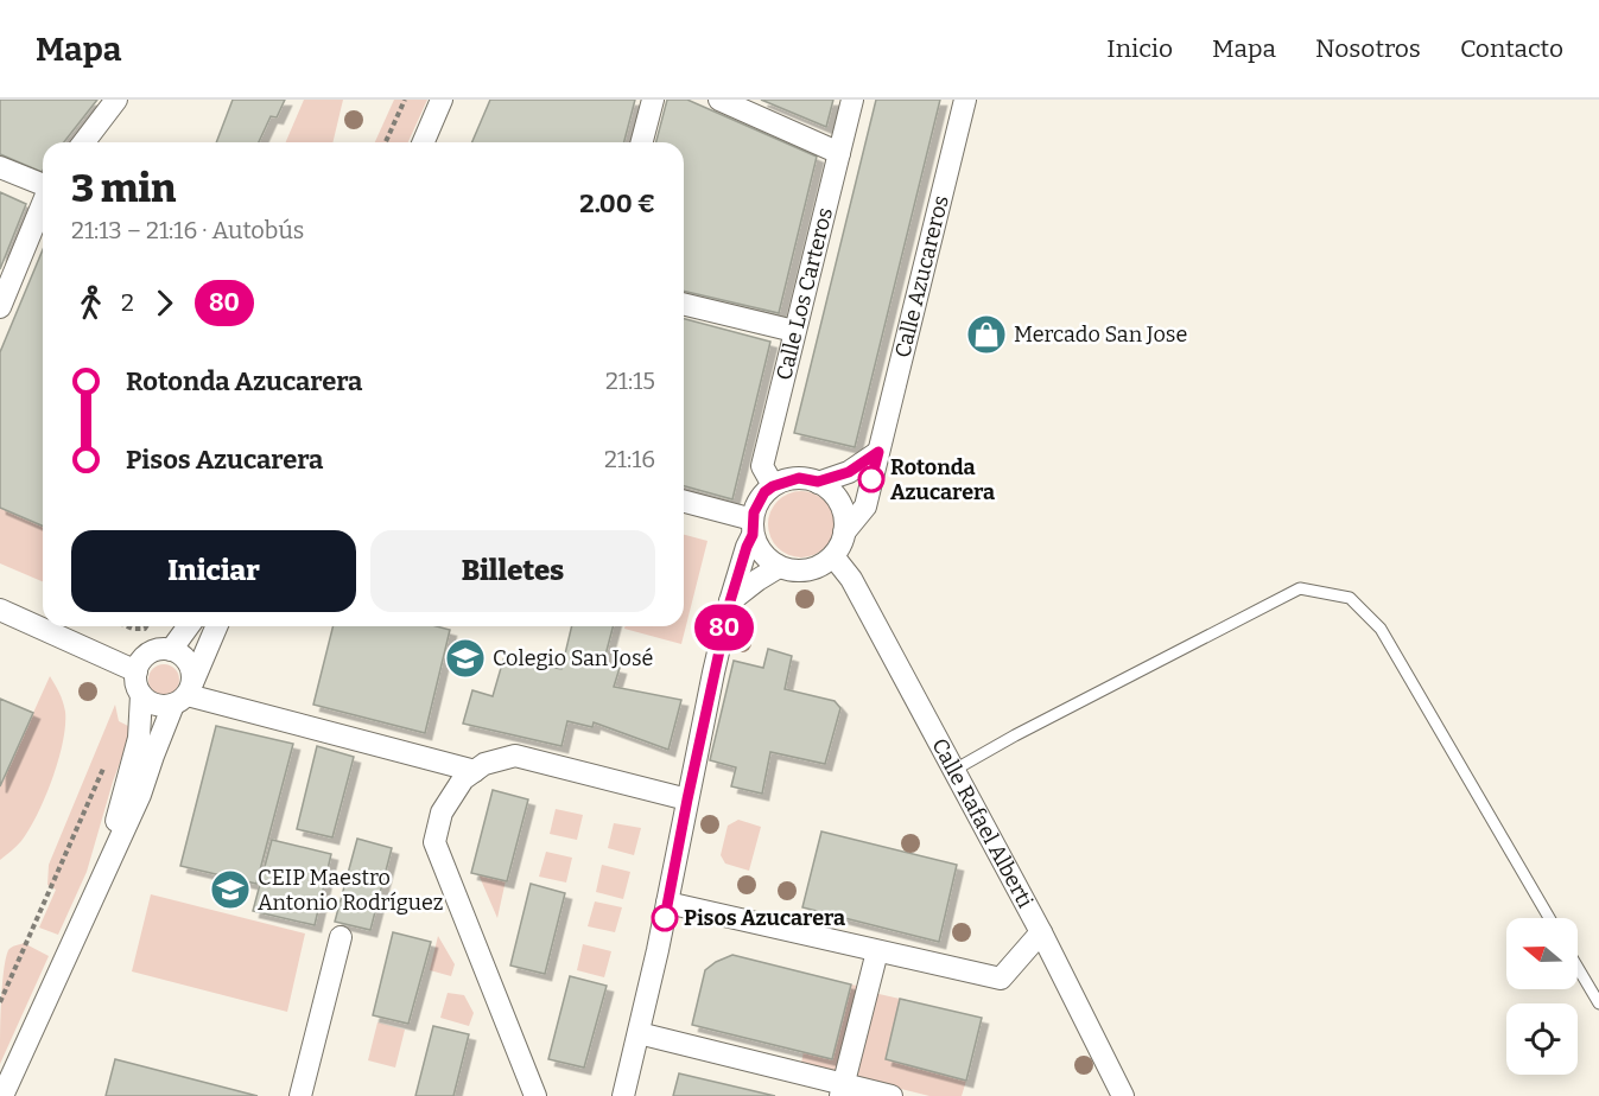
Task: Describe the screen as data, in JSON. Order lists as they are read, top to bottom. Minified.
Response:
{"streets":{"street":["Calle Azucareros","Calle Los Carteros","Calle Rafael Alberti"]},"crossings":[["Calle Azucareros","Calle Los Carteros"],["Calle Azucareros","Calle Rafael Alberti"],["Calle Los Carteros","Calle Rafael Alberti"]],"places":{"shop":["Mercado San Jose"],"other":["Rotonda Azucarera","Pisos Azucarera"],"school or university":["Colegio San José","CEIP Maestro Antonio Rodríguez"]},"lines":["bus line 80"],"north":"left","page":{"header":"Mapa","nav":["Inicio","Mapa","Nosotros","Contacto"],"on_map":"80","heading":["3 min","21:13 – 21:16 · Autobús","2.00 €"],"legs":["2","80"],"list":[{"name":"Rotonda Azucarera","value":"21:15"},{"name":"Pisos Azucarera","value":"21:16"}],"buttons":["Iniciar","Billetes"]}}
